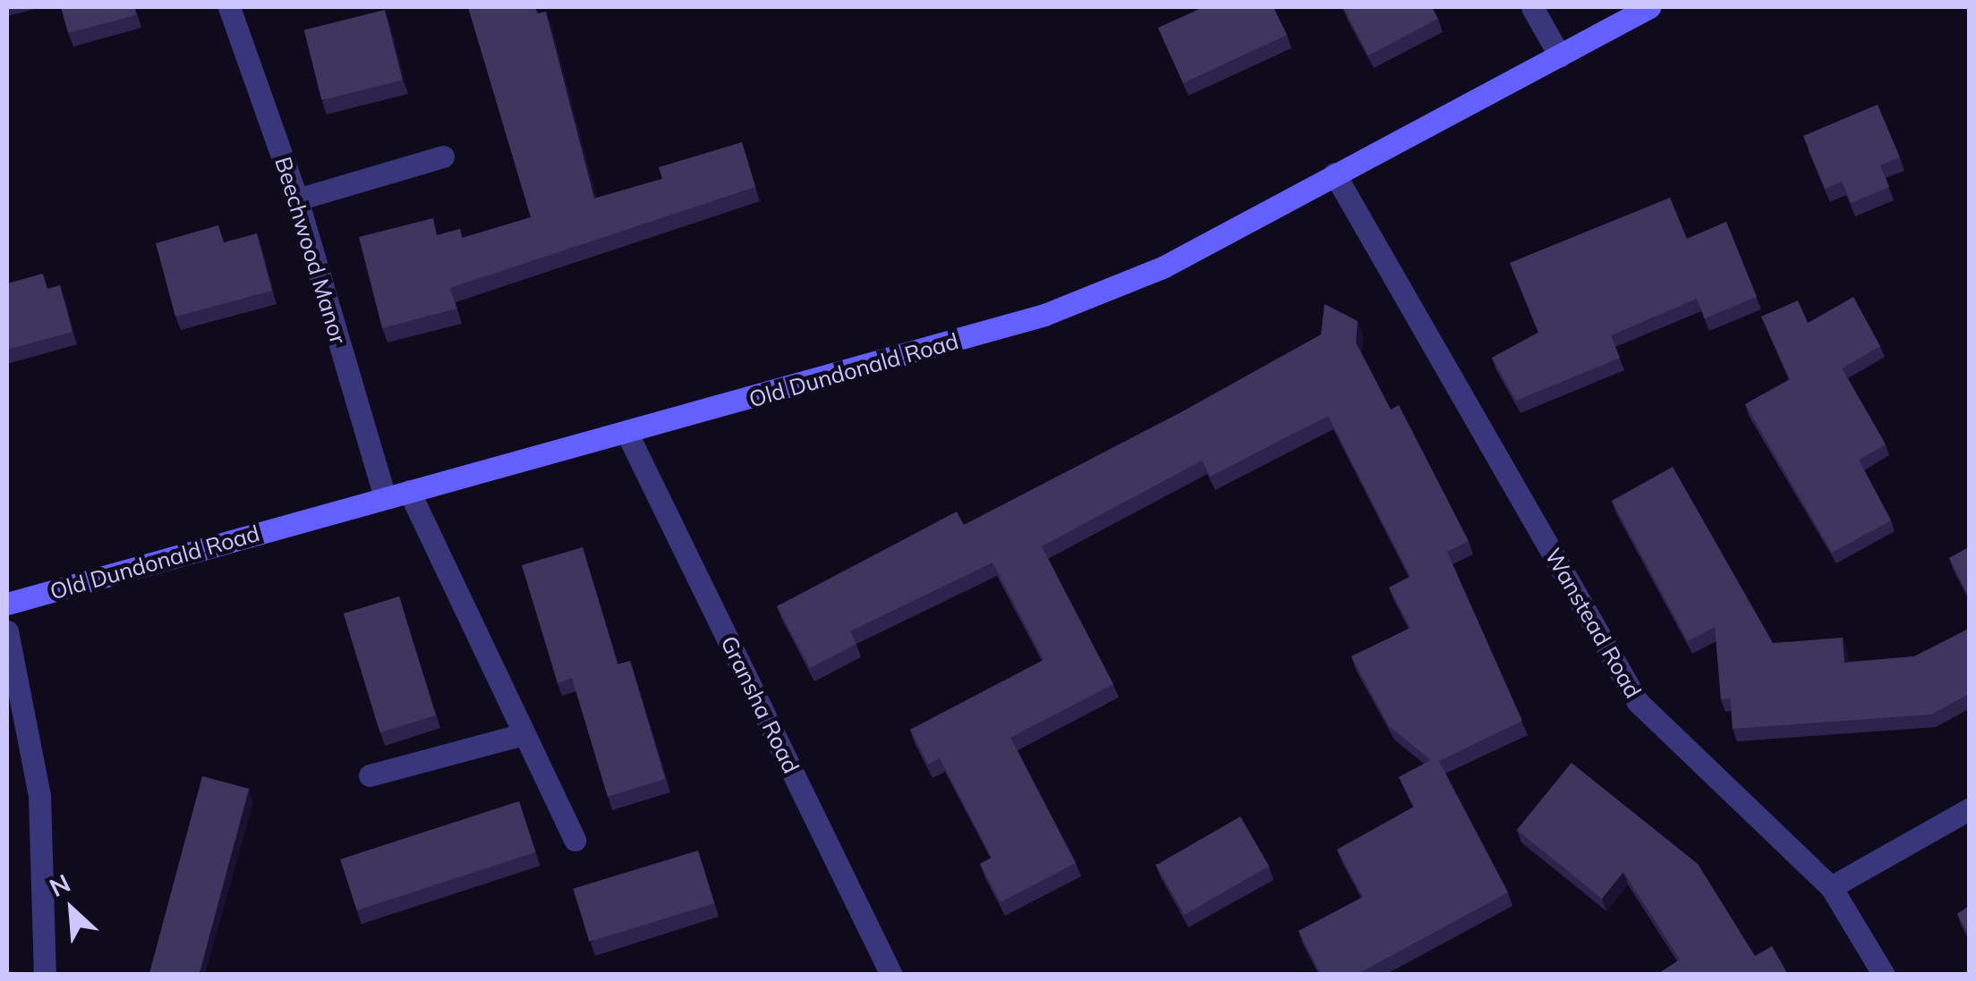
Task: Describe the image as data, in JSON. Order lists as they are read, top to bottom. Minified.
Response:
{"streets":{"street":["Beechwood Manor","Old Dundonald Road","Wanstead Road","Gransha Road"]},"crossings":[["Beechwood Manor","Old Dundonald Road"],["Old Dundonald Road","Wanstead Road"],["Old Dundonald Road","Gransha Road"]],"north":"top left"}
